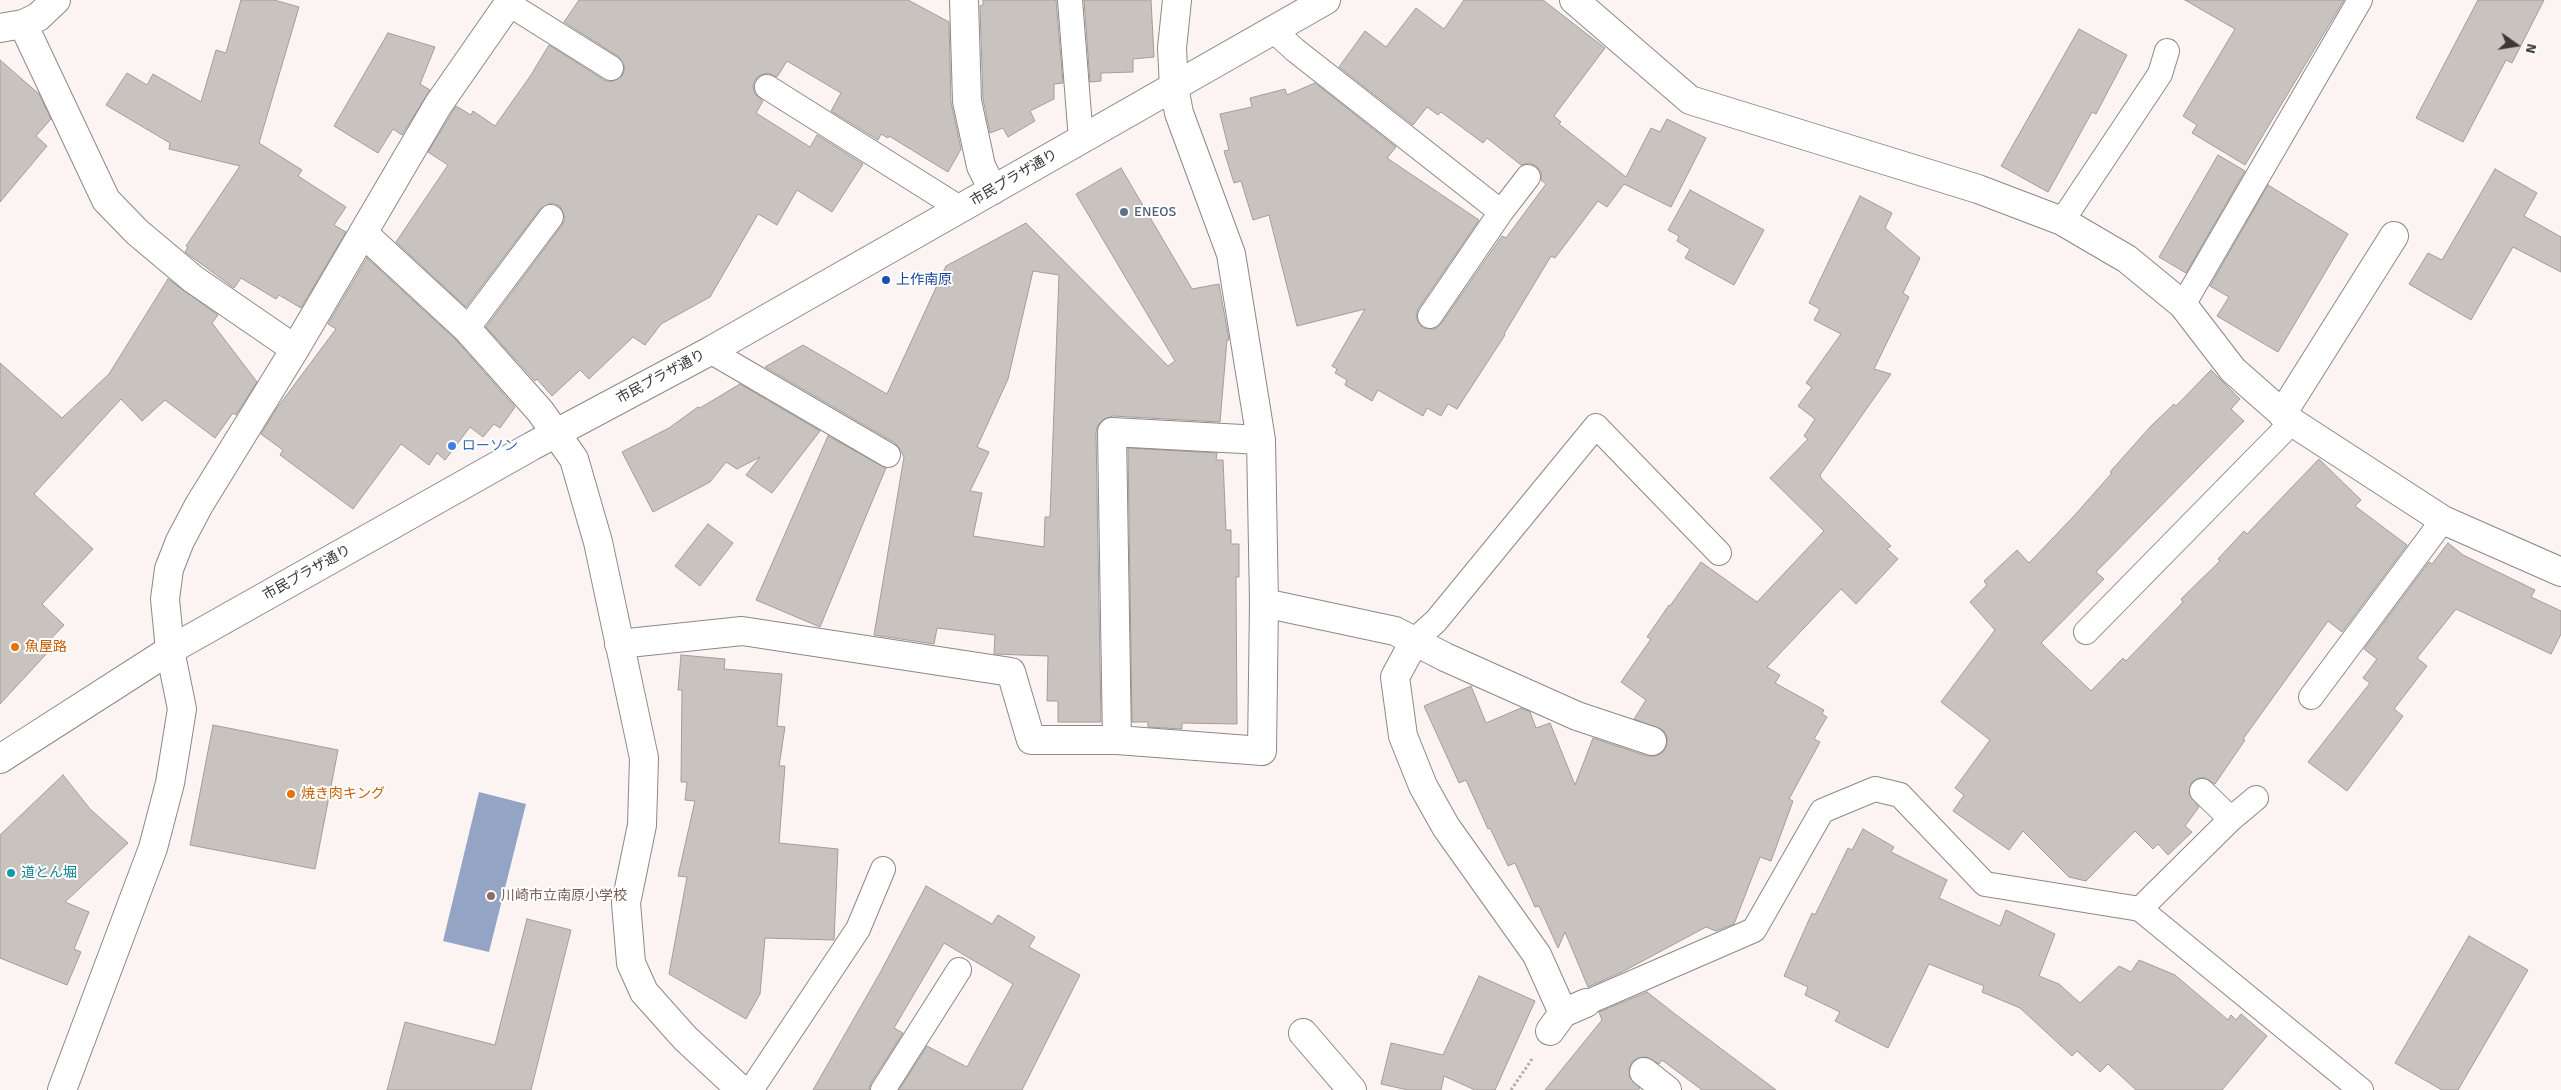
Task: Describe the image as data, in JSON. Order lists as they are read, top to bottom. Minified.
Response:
{"streets":{"street":["市民プラザ通り"]},"places":["ENEOS","上作南原","ローソン","魚屋路","焼き肉キング","道とん堀","川崎市立南原小学校"],"north":"right"}
